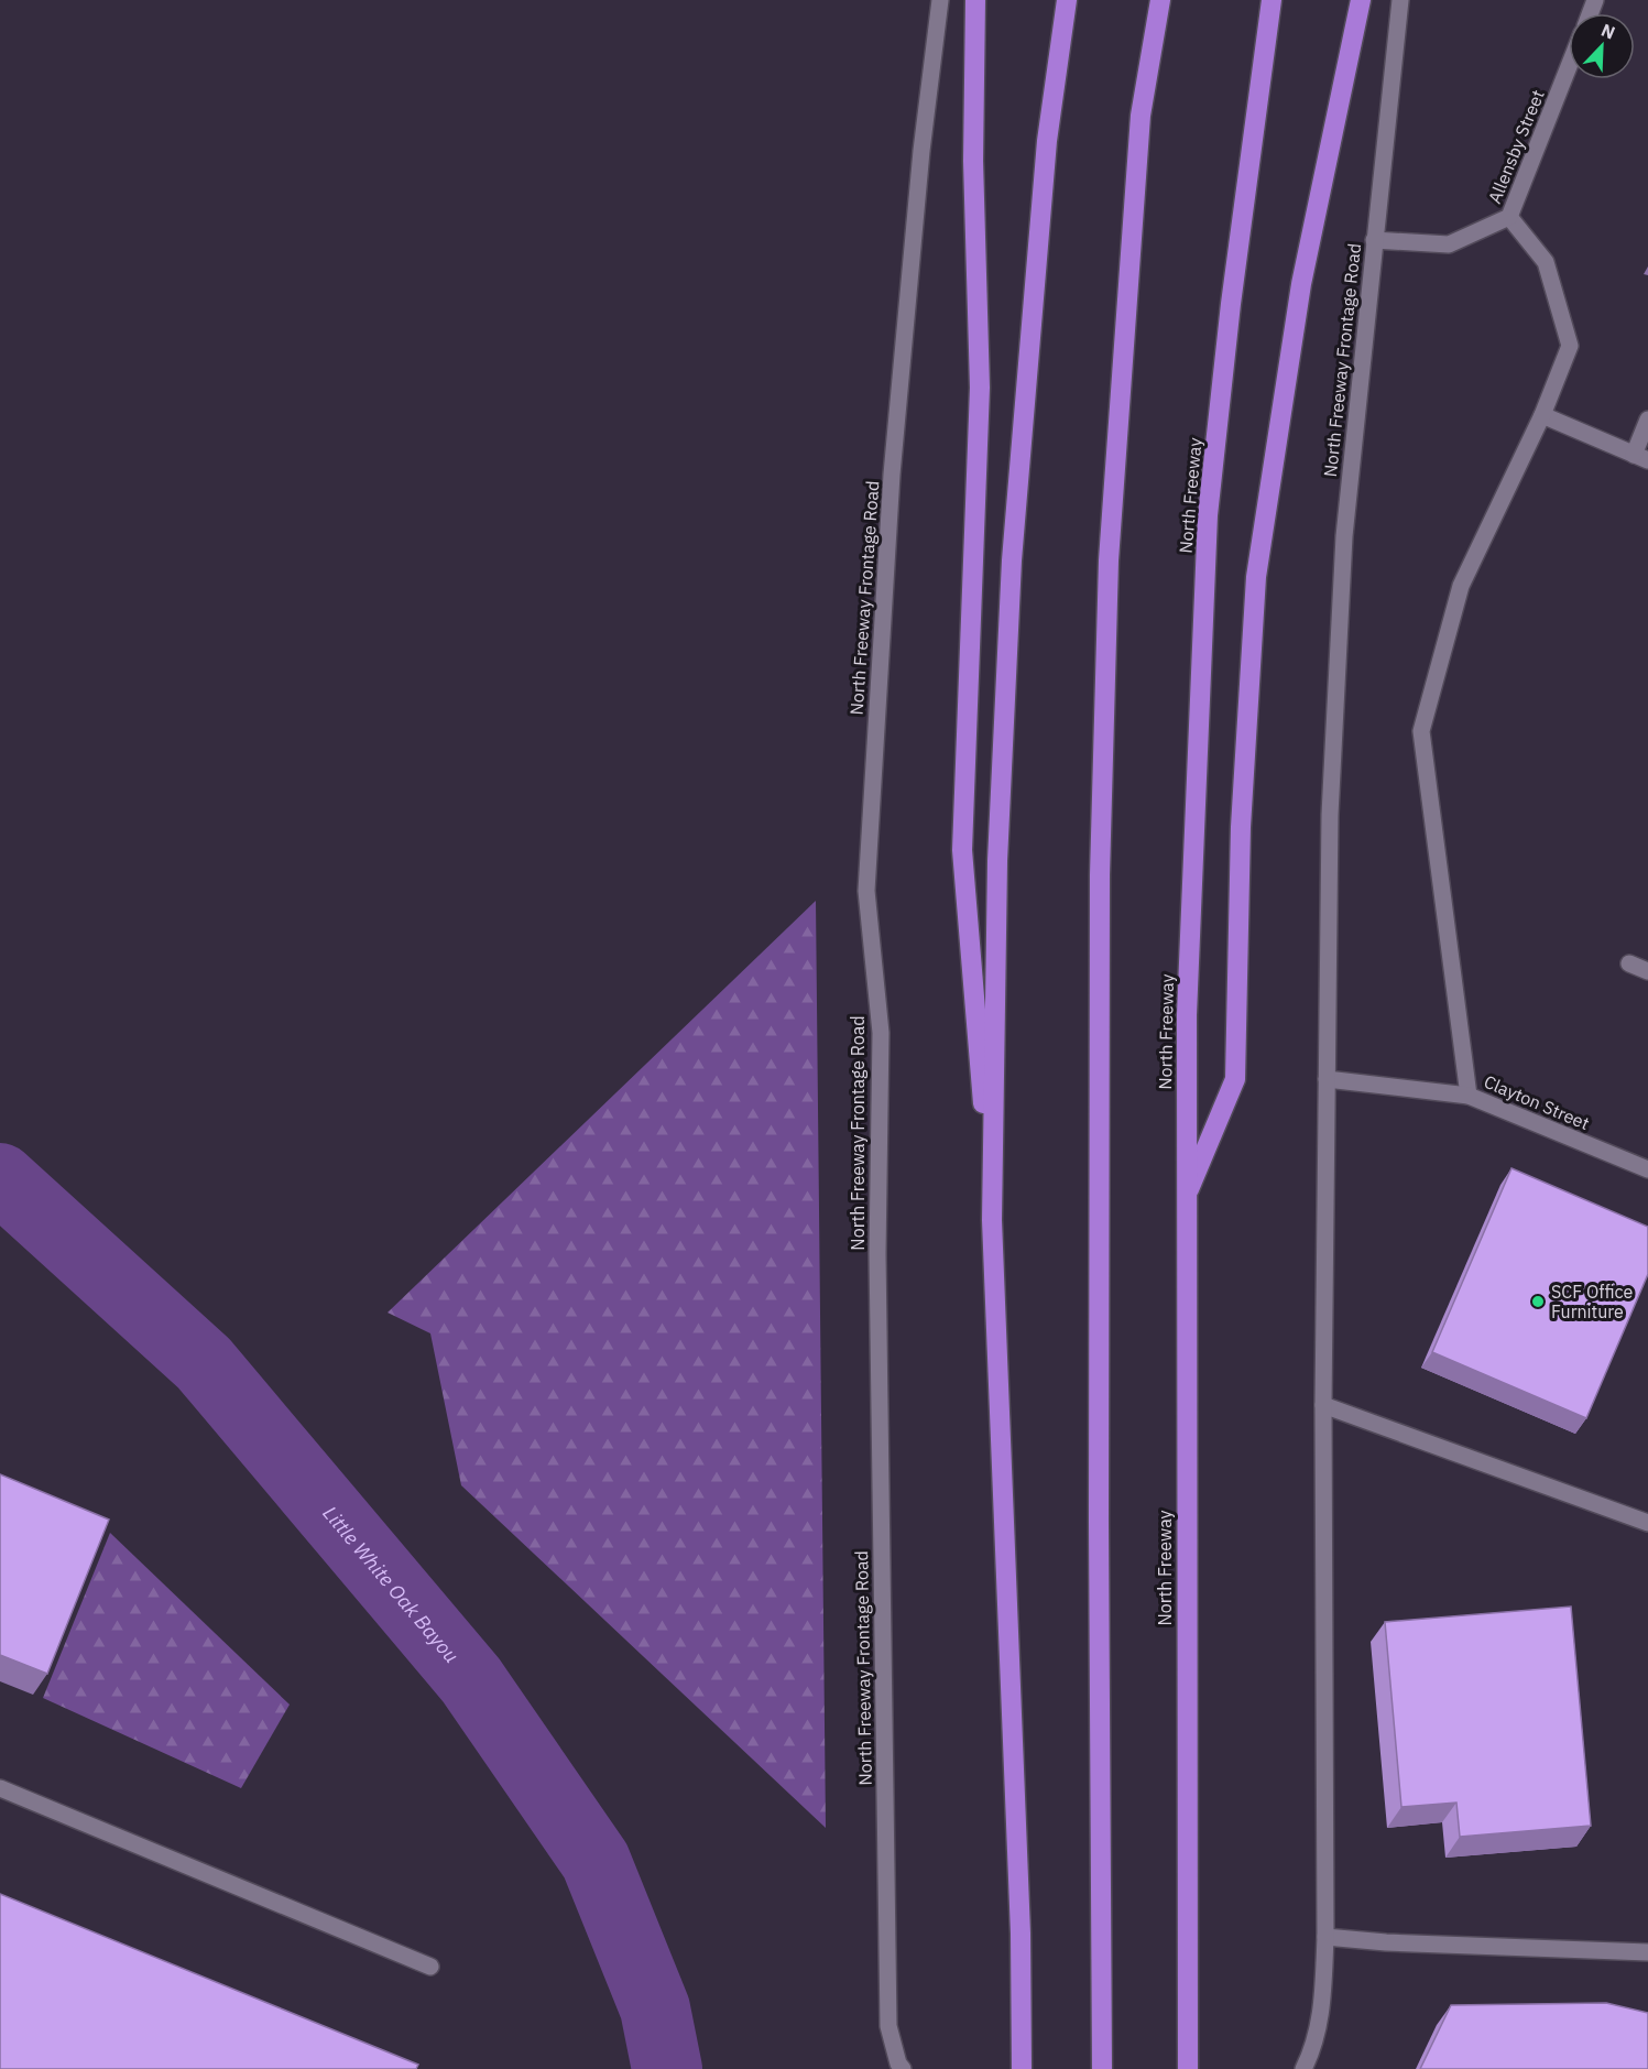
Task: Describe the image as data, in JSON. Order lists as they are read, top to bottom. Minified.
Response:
{"streets":{"highway":["North Freeway"],"street":["Allensby Street","North Freeway Frontage Road","Clayton Street"]},"crossings":[["Allensby Street","North Freeway Frontage Road"],["North Freeway Frontage Road","Clayton Street"]],"water":["Little White Oak Bayou"],"places":["SCF Office Furniture"],"north":"top right"}
